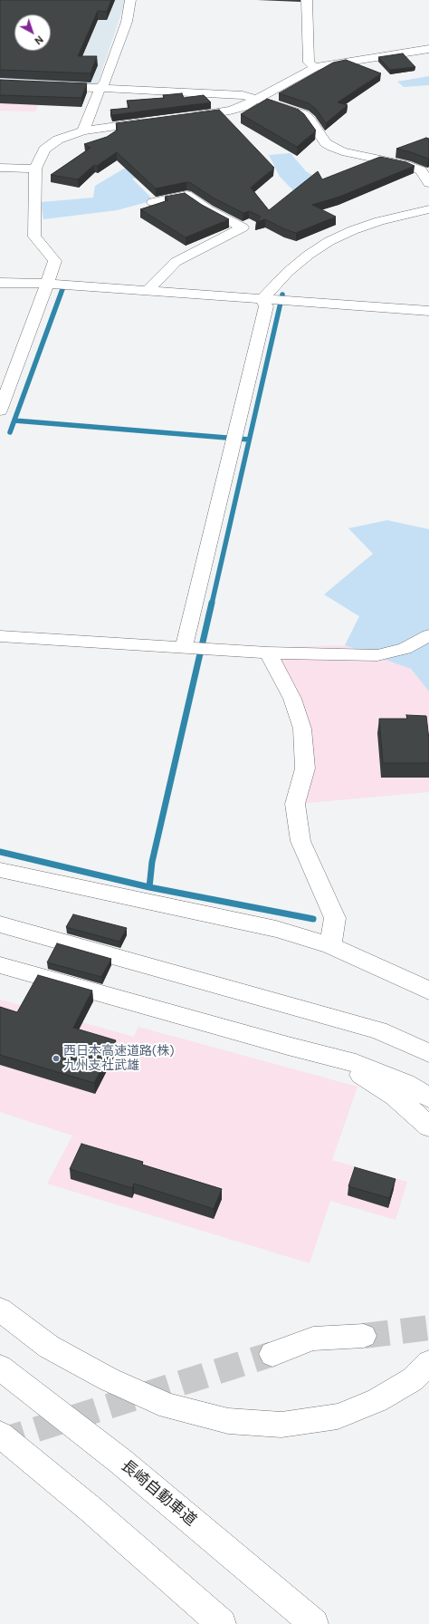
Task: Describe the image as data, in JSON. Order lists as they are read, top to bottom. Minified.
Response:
{"streets":{"main road":["長崎自動車道"]},"places":["西日本高速道路(株) 九州支社武雄"],"north":"bottom right"}
